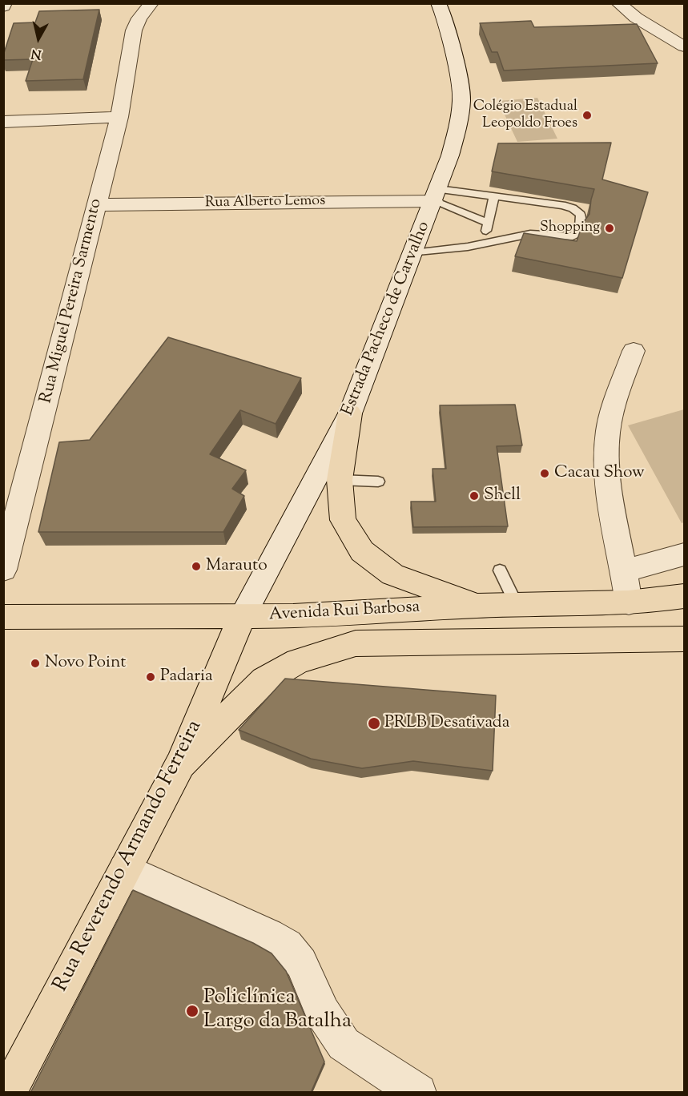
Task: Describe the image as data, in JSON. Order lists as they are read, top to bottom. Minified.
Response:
{"streets":{"main road":["Avenida Rui Barbosa","Rua Reverendo Armando Ferreira"],"street":["Rua Alberto Lemos","Rua Miguel Pereira Sarmento","Estrada Pacheco de Carvalho"]},"crossings":[["Rua Alberto Lemos","Rua Miguel Pereira Sarmento"],["Rua Alberto Lemos","Estrada Pacheco de Carvalho"],["Estrada Pacheco de Carvalho","Avenida Rui Barbosa"],["Estrada Pacheco de Carvalho","Rua Reverendo Armando Ferreira"],["Avenida Rui Barbosa","Rua Reverendo Armando Ferreira"]],"places":["Colégio Estadual Leopoldo Froes","Shopping","Cacau Show","Shell","Marauto","Novo Point","Padaria","PRLB Desativada","Policlínica Largo da Batalha"],"north":"bottom"}
